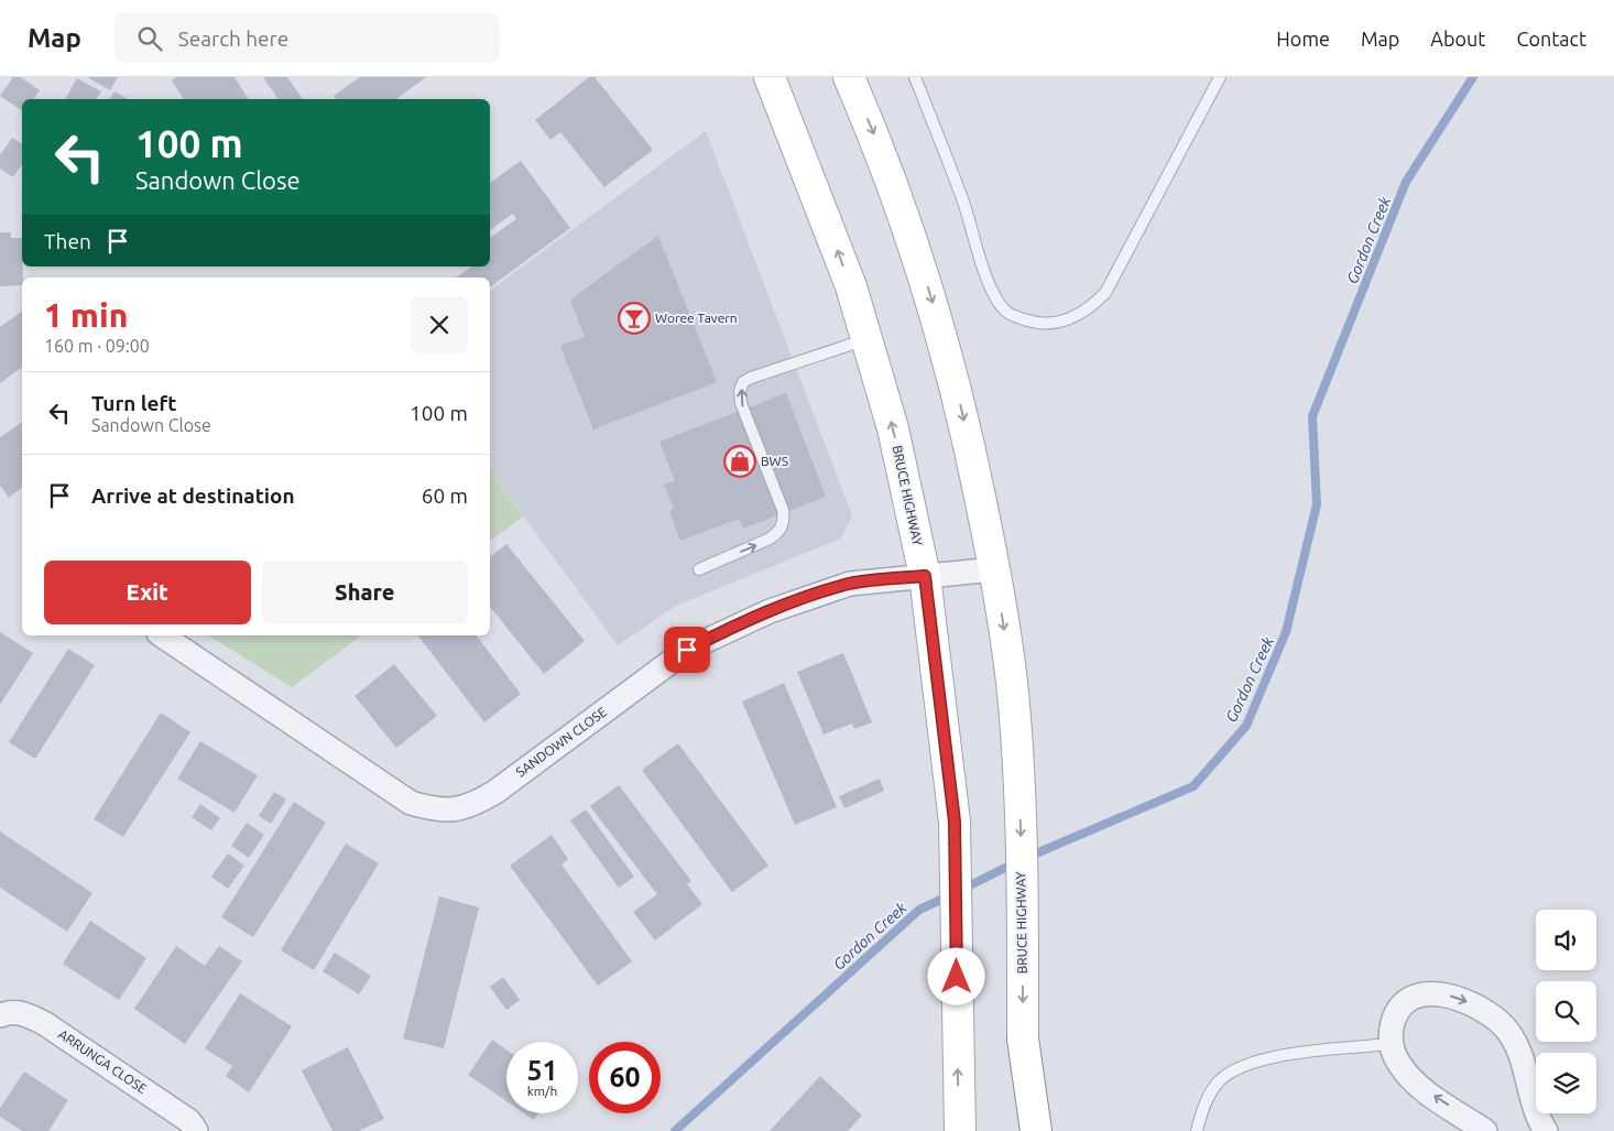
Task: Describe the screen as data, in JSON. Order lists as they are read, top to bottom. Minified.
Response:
{"streets":{"main road":["BRUCE HIGHWAY"],"street":["SANDOWN CLOSE","ARRUNGA CLOSE"]},"crossings":[["BRUCE HIGHWAY","SANDOWN CLOSE"]],"water":["Gordon Creek"],"places":{"bar":["Woree Tavern"],"shop":["BWS"]},"page":{"header":"Map","search":"Search here","nav":["Home","Map","About","Contact"],"turn":["100 m","Sandown Close"],"then":"Then","heading":["1 min","160 m · 09:00"],"list":[{"name":"Turn left","note":"Sandown Close","value":"100 m"},{"name":"Arrive at destination","value":"60 m"}],"buttons":["Exit","Share"],"speed":"51 km/h","limit":"60"}}
